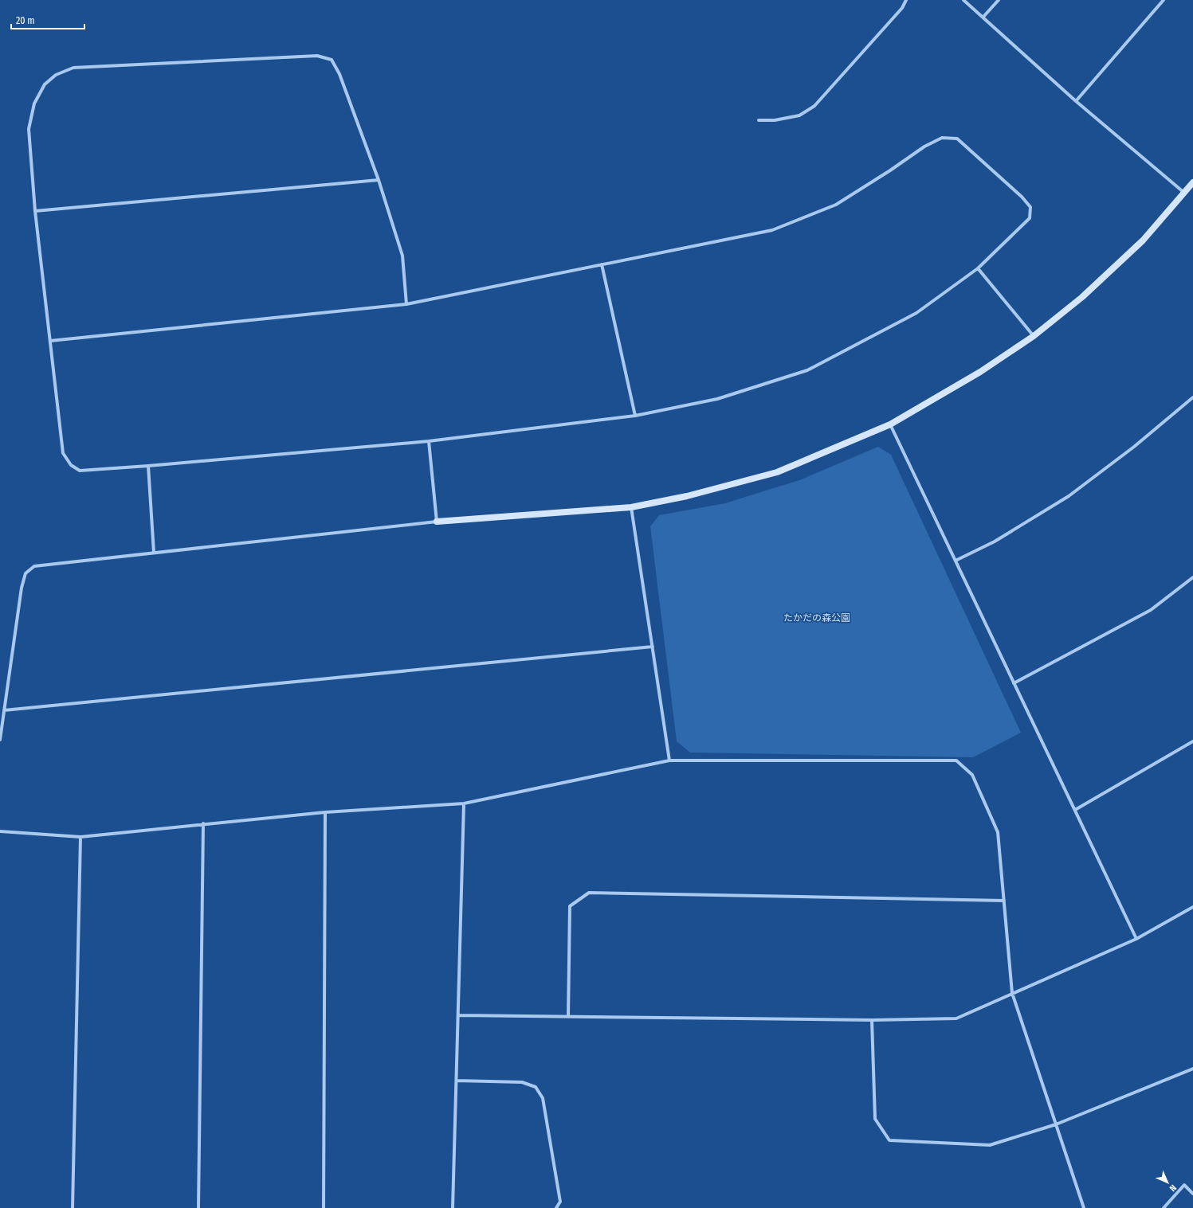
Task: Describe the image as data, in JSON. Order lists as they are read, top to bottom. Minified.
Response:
{"parks":["たかだの森公園"],"scale_bar":"20 m","north":"bottom right"}
